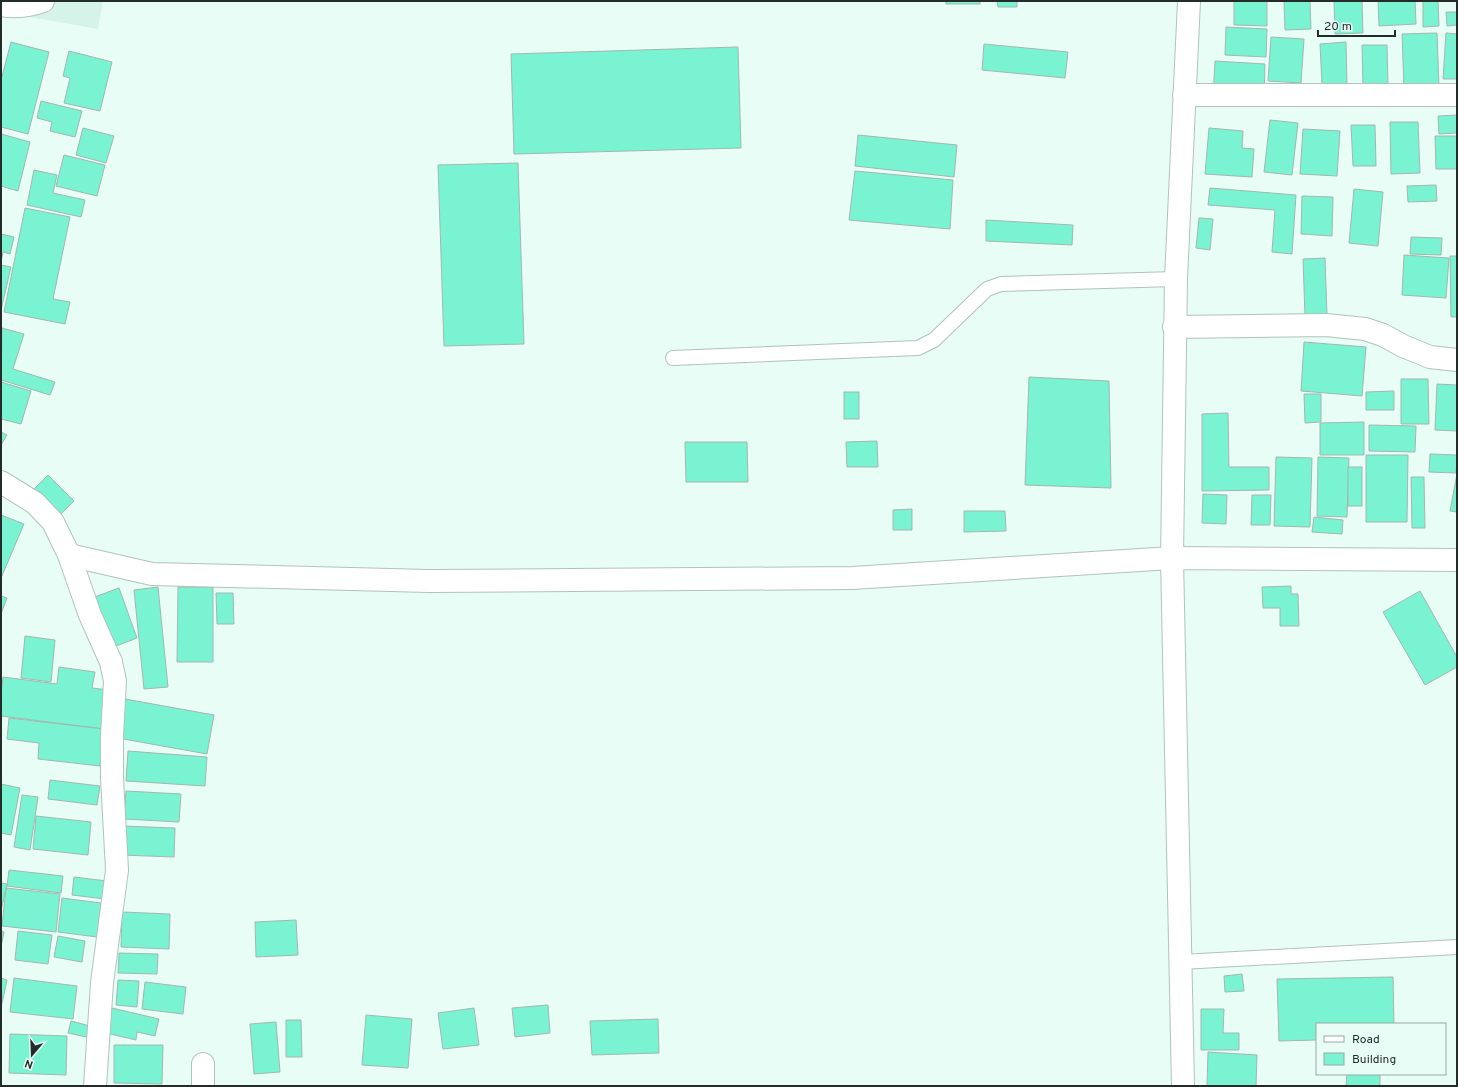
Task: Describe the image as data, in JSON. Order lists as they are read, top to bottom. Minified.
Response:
{"legend":["Road","Building"],"scale_bar":"20 m","north":"bottom"}
